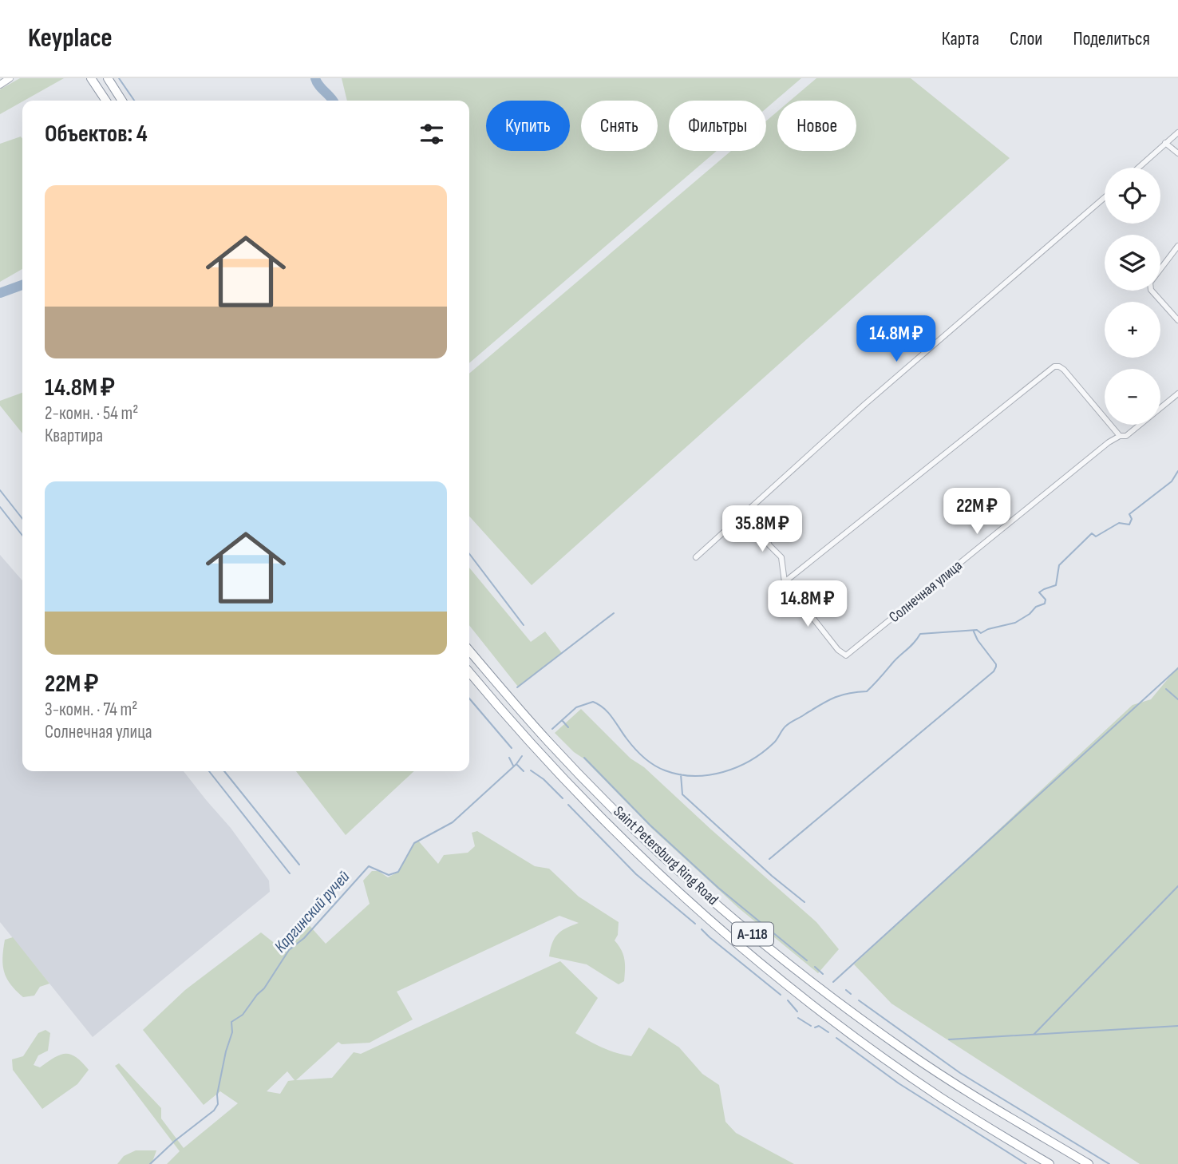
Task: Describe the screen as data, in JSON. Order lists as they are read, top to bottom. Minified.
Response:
{"streets":{"highway":["Saint Petersburg Ring Road","А-118"],"street":["Солнечная улица"]},"water":["Каргинский ручей"],"page":{"header":"Keyplace","nav":["Карта","Слои","Поделиться"],"chip":["Купить","Снять","Фильтры","Новое"],"heading":"Объектов: 4","map_buttons":["+","−"],"list":[{"name":"14.8M ₽","note":"2-комн. · 54 m² · Квартира"},{"name":"22M ₽","note":"3-комн. · 74 m² · Солнечная улица"}],"price":["14.8M ₽","22M ₽","35.8M ₽","14.8M ₽"]}}
